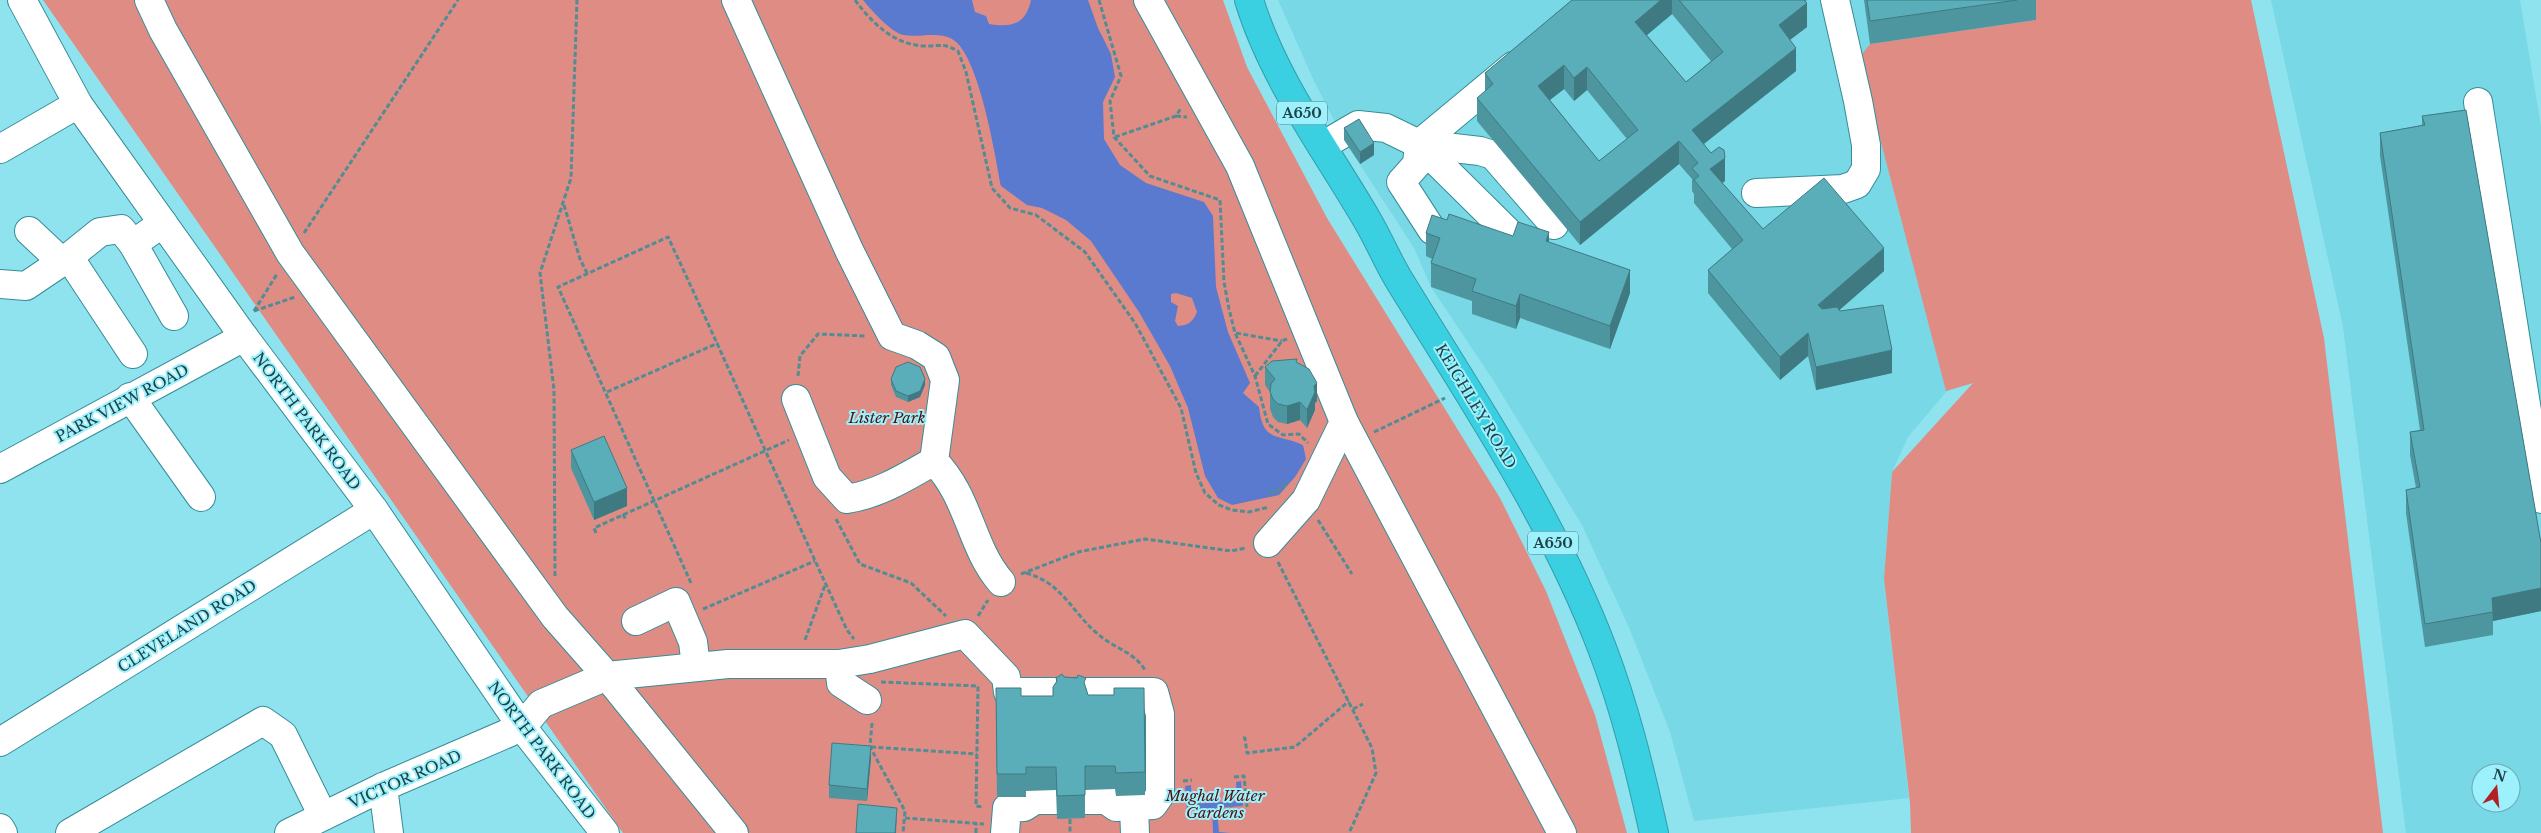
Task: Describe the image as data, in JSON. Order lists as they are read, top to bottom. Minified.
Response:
{"streets":{"highway":["A650","KEIGHLEY ROAD"],"street":["PARK VIEW ROAD","NORTH PARK ROAD","CLEVELAND ROAD","VICTOR ROAD"]},"crossings":[["PARK VIEW ROAD","NORTH PARK ROAD"],["NORTH PARK ROAD","CLEVELAND ROAD"],["NORTH PARK ROAD","VICTOR ROAD"]],"parks":["Lister Park","Mughal Water Gardens"],"north":"top"}
